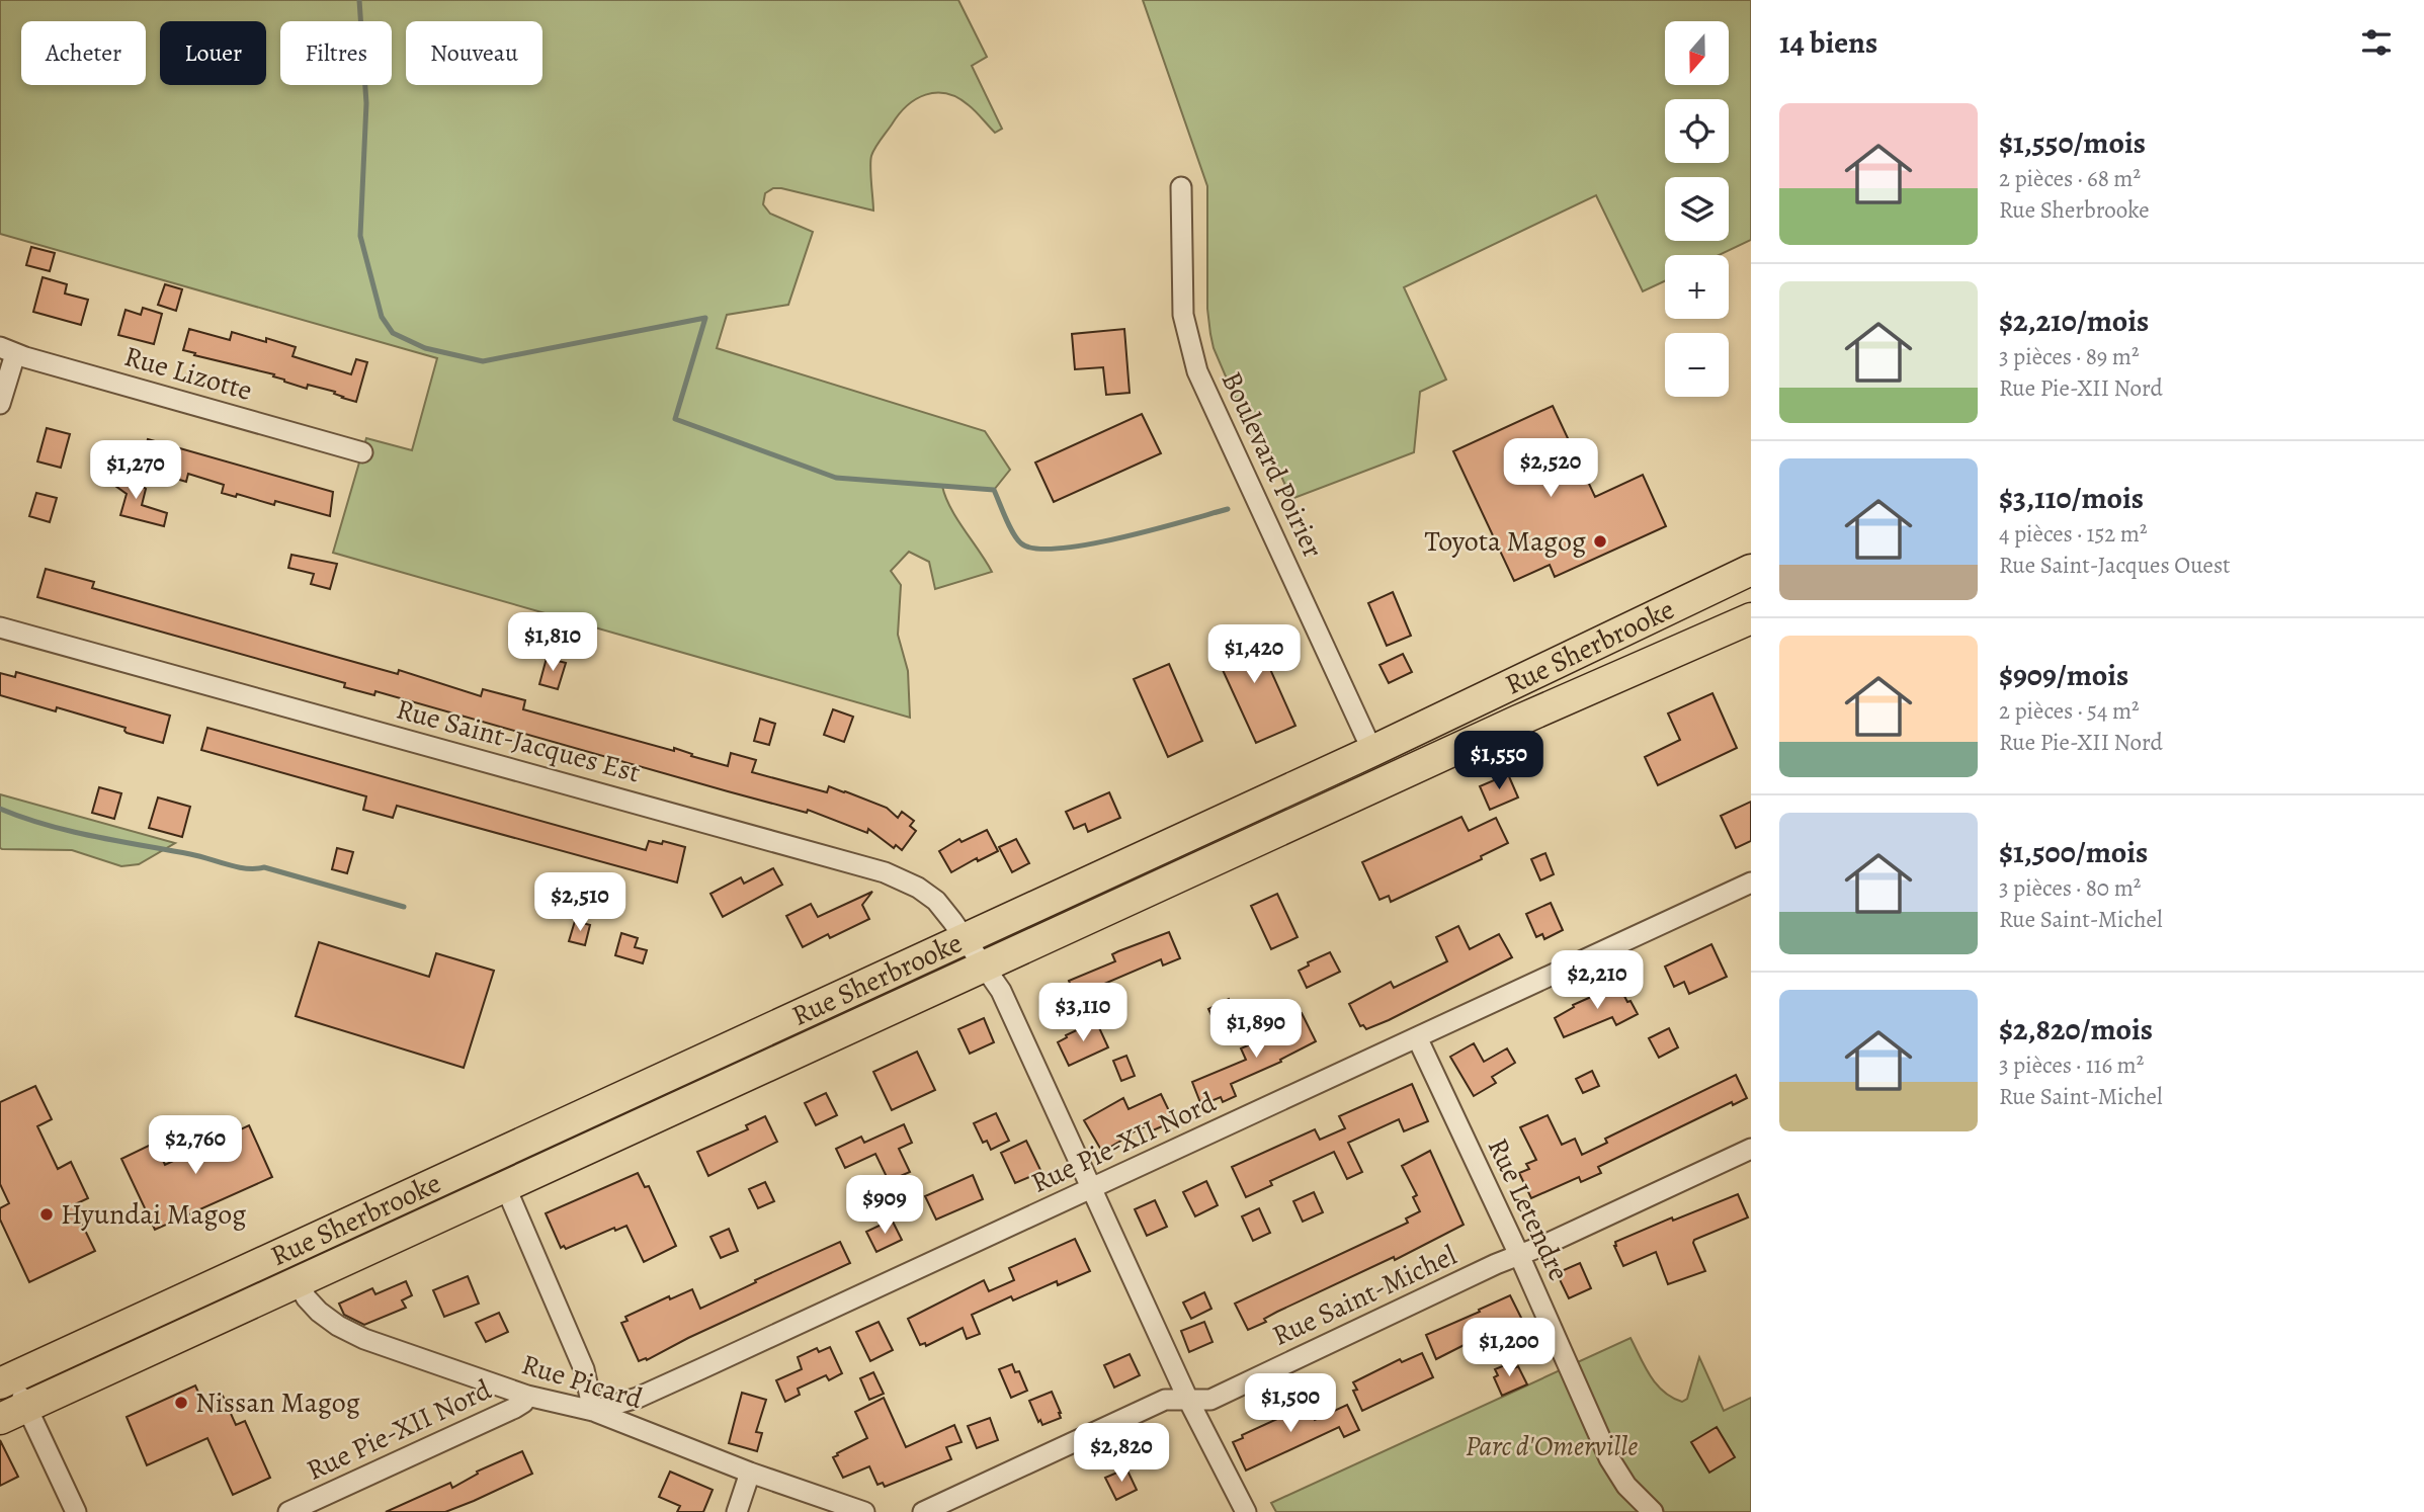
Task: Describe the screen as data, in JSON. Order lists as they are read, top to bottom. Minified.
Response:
{"streets":{"main road":["Rue Sherbrooke"],"street":["Rue Lizotte","Boulevard Poirier","Rue Saint-Jacques Est","Rue Pie-XII Nord","Rue Letendre","Rue Saint-Michel","Rue Picard"]},"crossings":[["Boulevard Poirier","Rue Sherbrooke"],["Rue Sherbrooke","Rue Saint-Jacques Est"],["Rue Sherbrooke","Rue Picard"],["Rue Saint-Jacques Est","Rue Pie-XII Nord"],["Rue Saint-Jacques Est","Rue Saint-Michel"],["Rue Pie-XII Nord","Rue Letendre"],["Rue Pie-XII Nord","Rue Picard"],["Rue Letendre","Rue Saint-Michel"]],"parks":["Parc d'Omerville"],"places":["Toyota Magog","Hyundai Magog","Nissan Magog"],"north":"bottom","page":{"heading":"14 biens","map_buttons":["+","−"],"chip":["Acheter","Louer","Filtres","Nouveau"],"list":[{"name":"$1,550/mois","note":"2 pièces · 68 m² · Rue Sherbrooke"},{"name":"$2,210/mois","note":"3 pièces · 89 m² · Rue Pie-XII Nord"},{"name":"$3,110/mois","note":"4 pièces · 152 m² · Rue Saint-Jacques Ouest"},{"name":"$909/mois","note":"2 pièces · 54 m² · Rue Pie-XII Nord"},{"name":"$1,500/mois","note":"3 pièces · 80 m² · Rue Saint-Michel"},{"name":"$2,820/mois","note":"3 pièces · 116 m² · Rue Saint-Michel"}],"price":["$2,520","$1,270","$1,810","$1,420","$1,550","$2,510","$2,210","$3,110","$1,890","$2,760","$909","$1,200","$1,500","$2,820"]}}
